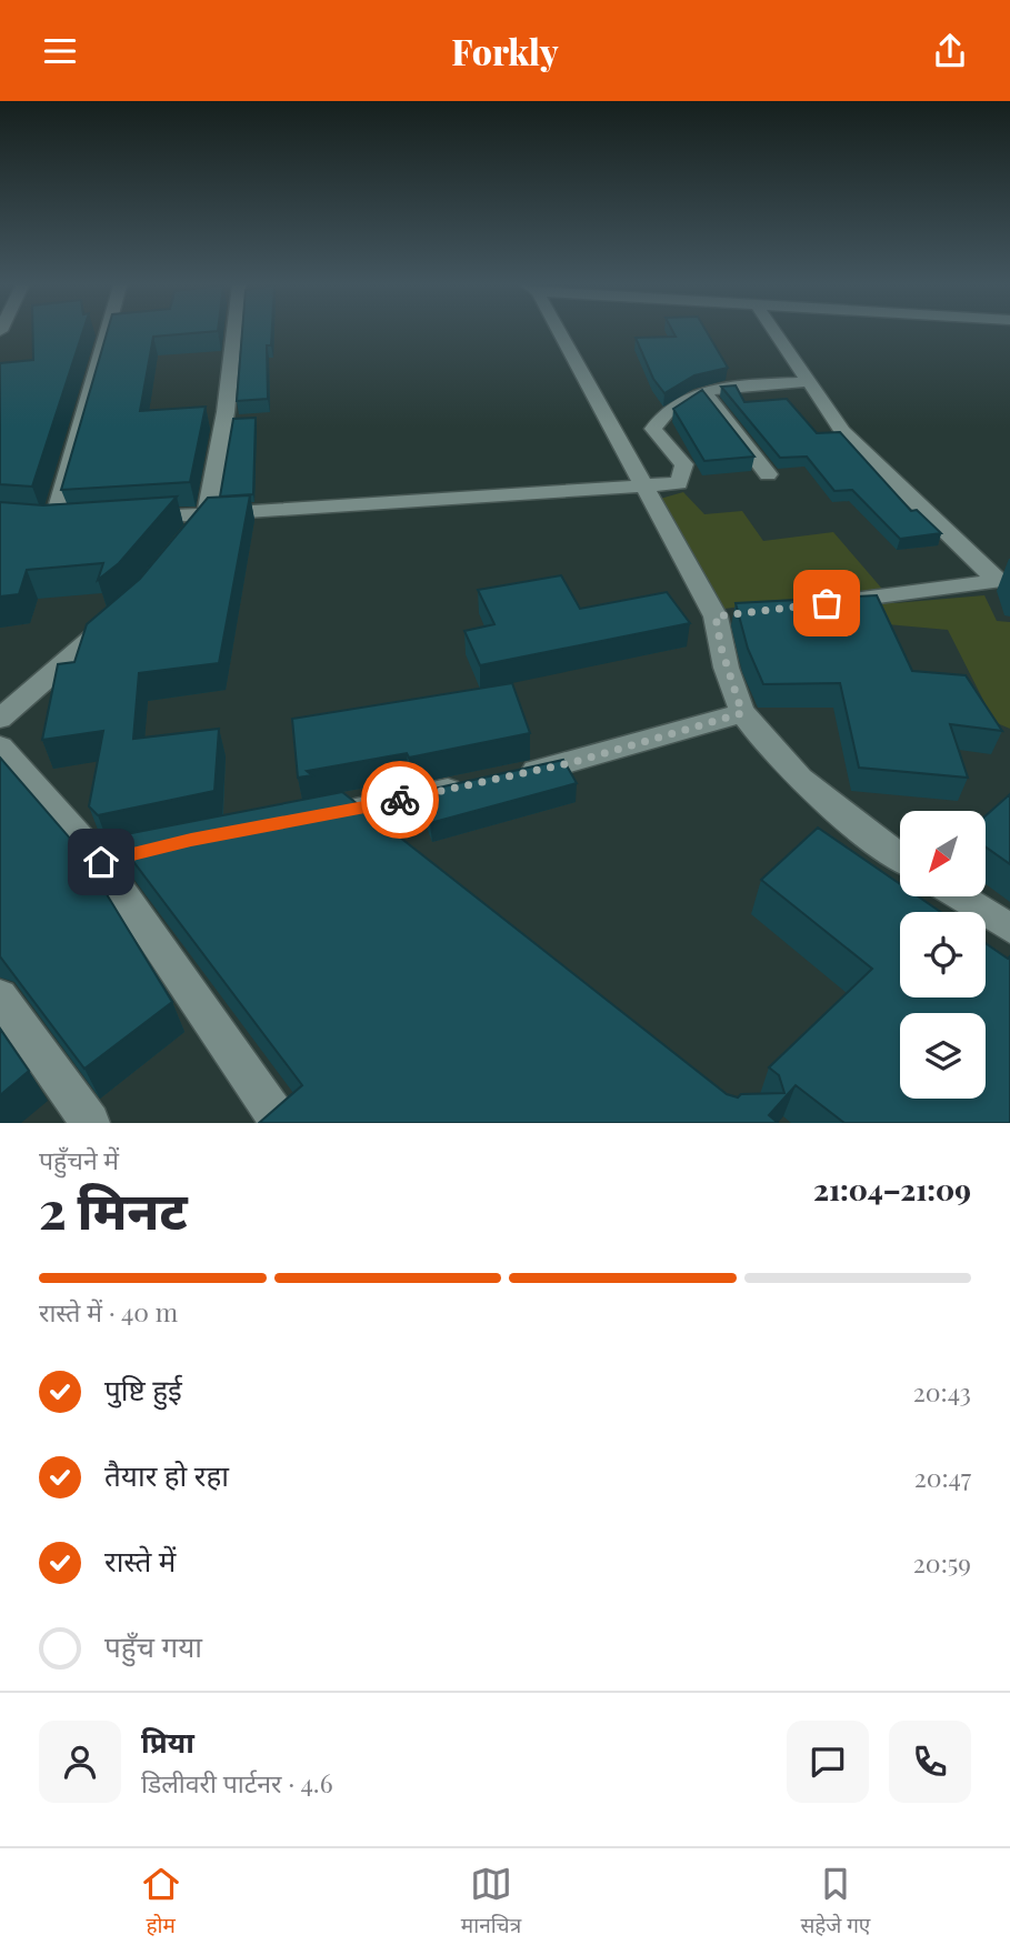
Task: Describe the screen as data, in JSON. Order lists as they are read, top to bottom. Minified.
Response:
{"north":"bottom left","page":{"header":"Forkly","heading":["2 मिनट","पहुँचने में","21:04–21:09"],"panel":["प्रिया","डिलीवरी पार्टनर · 4.6"],"bar":"रास्ते में · 40 m","list":[["पुष्टि हुई","20:43"],["तैयार हो रहा","20:47"],["रास्ते में","20:59"],"पहुँच गया"],"tabs":["होम","मानचित्र","सहेजे गए"]}}
